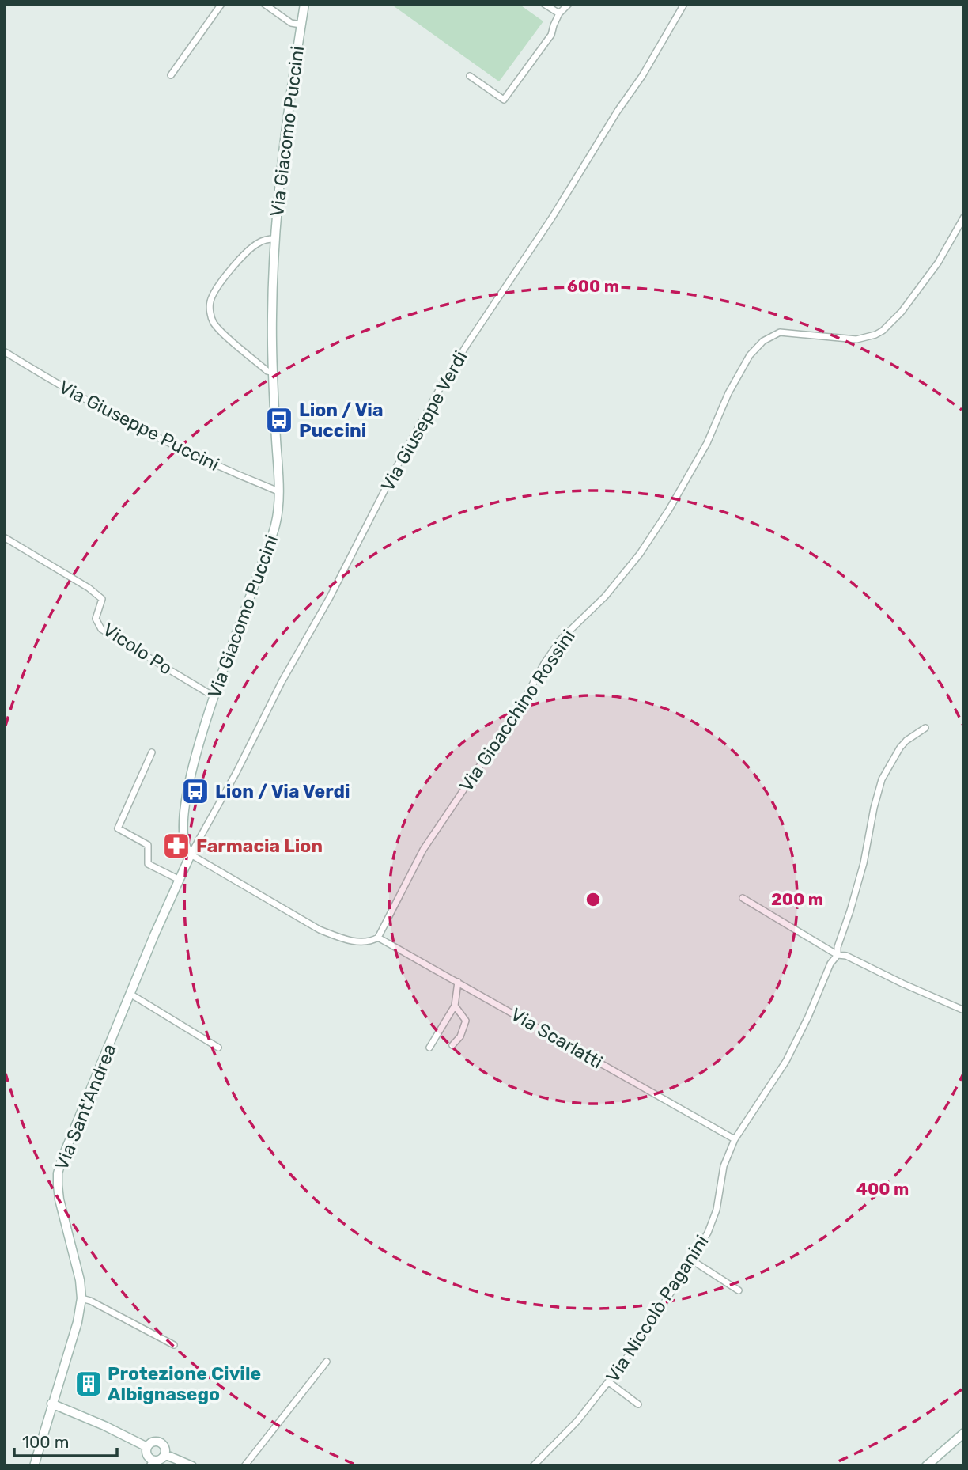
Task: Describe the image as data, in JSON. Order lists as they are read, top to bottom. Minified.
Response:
{"streets":{"street":["Via Giacomo Puccini","Via Giuseppe Verdi","Via Giuseppe Puccini","Vicolo Po","Via Gioacchino Rossini","Via Scarlatti","Via Sant'Andrea","Via Niccolò Paganini"]},"crossings":[["Via Giacomo Puccini","Via Giuseppe Verdi"],["Via Giacomo Puccini","Via Giuseppe Puccini"],["Via Giacomo Puccini","Vicolo Po"],["Via Giacomo Puccini","Via Sant'Andrea"],["Via Giuseppe Verdi","Via Sant'Andrea"],["Via Gioacchino Rossini","Via Scarlatti"],["Via Scarlatti","Via Niccolò Paganini"]],"places":{"bus stop":["Lion / Via Puccini","Lion / Via Verdi"],"pharmacy":["Farmacia Lion"],"building":["Protezione Civile Albignasego"]},"scale_bar":"100 m","rings":["600 m","200 m","400 m"]}
